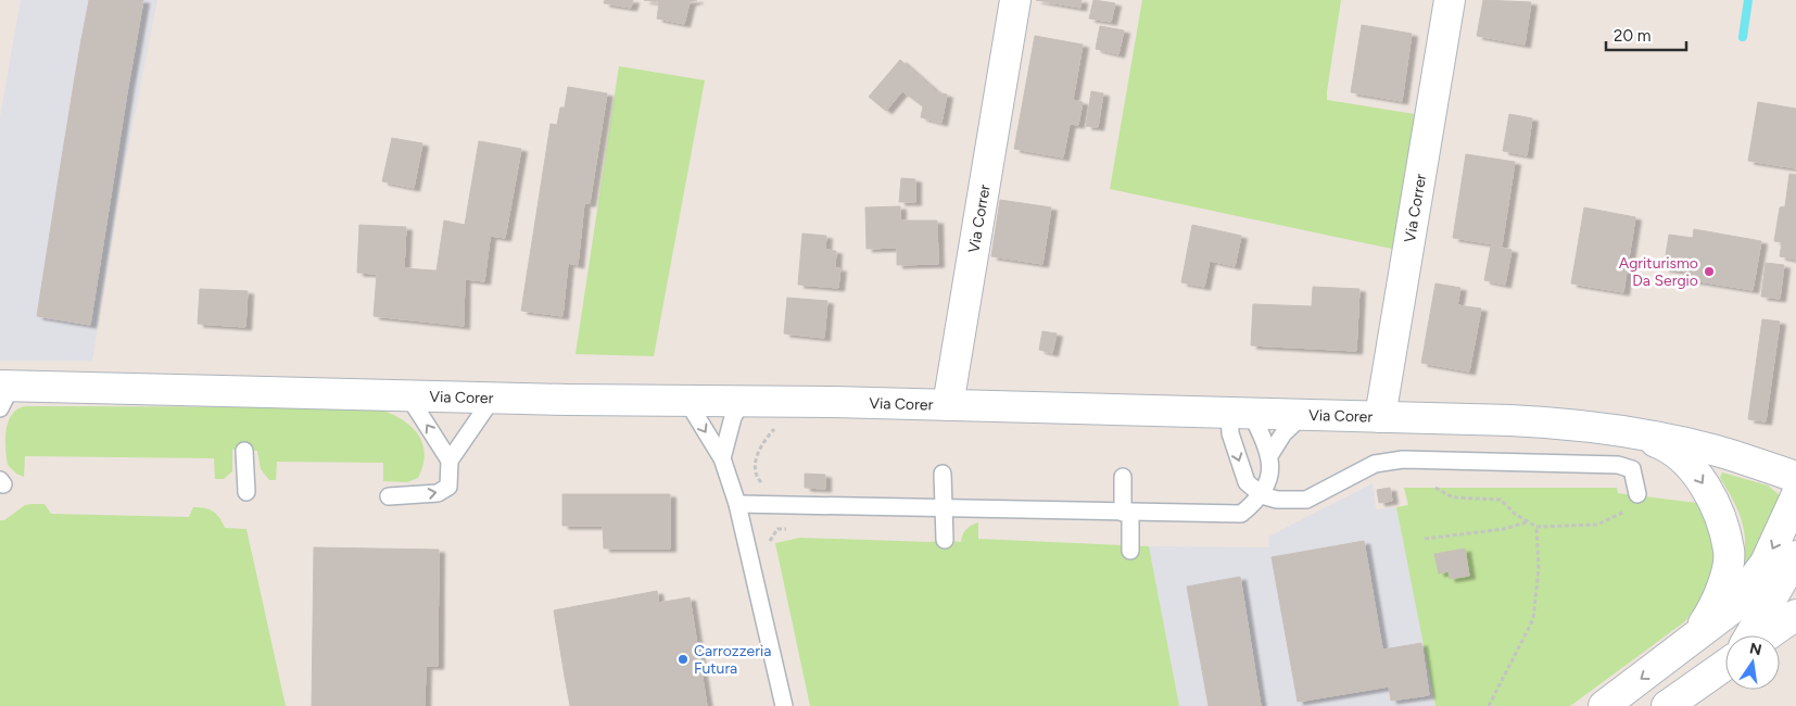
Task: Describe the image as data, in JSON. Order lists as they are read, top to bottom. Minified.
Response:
{"streets":{"street":["Via Correr","Via Corer"]},"crossings":[["Via Correr","Via Corer"]],"places":["Agriturismo Da Sergio","Carrozzeria Futura"],"scale_bar":"20 m","north":"top"}
